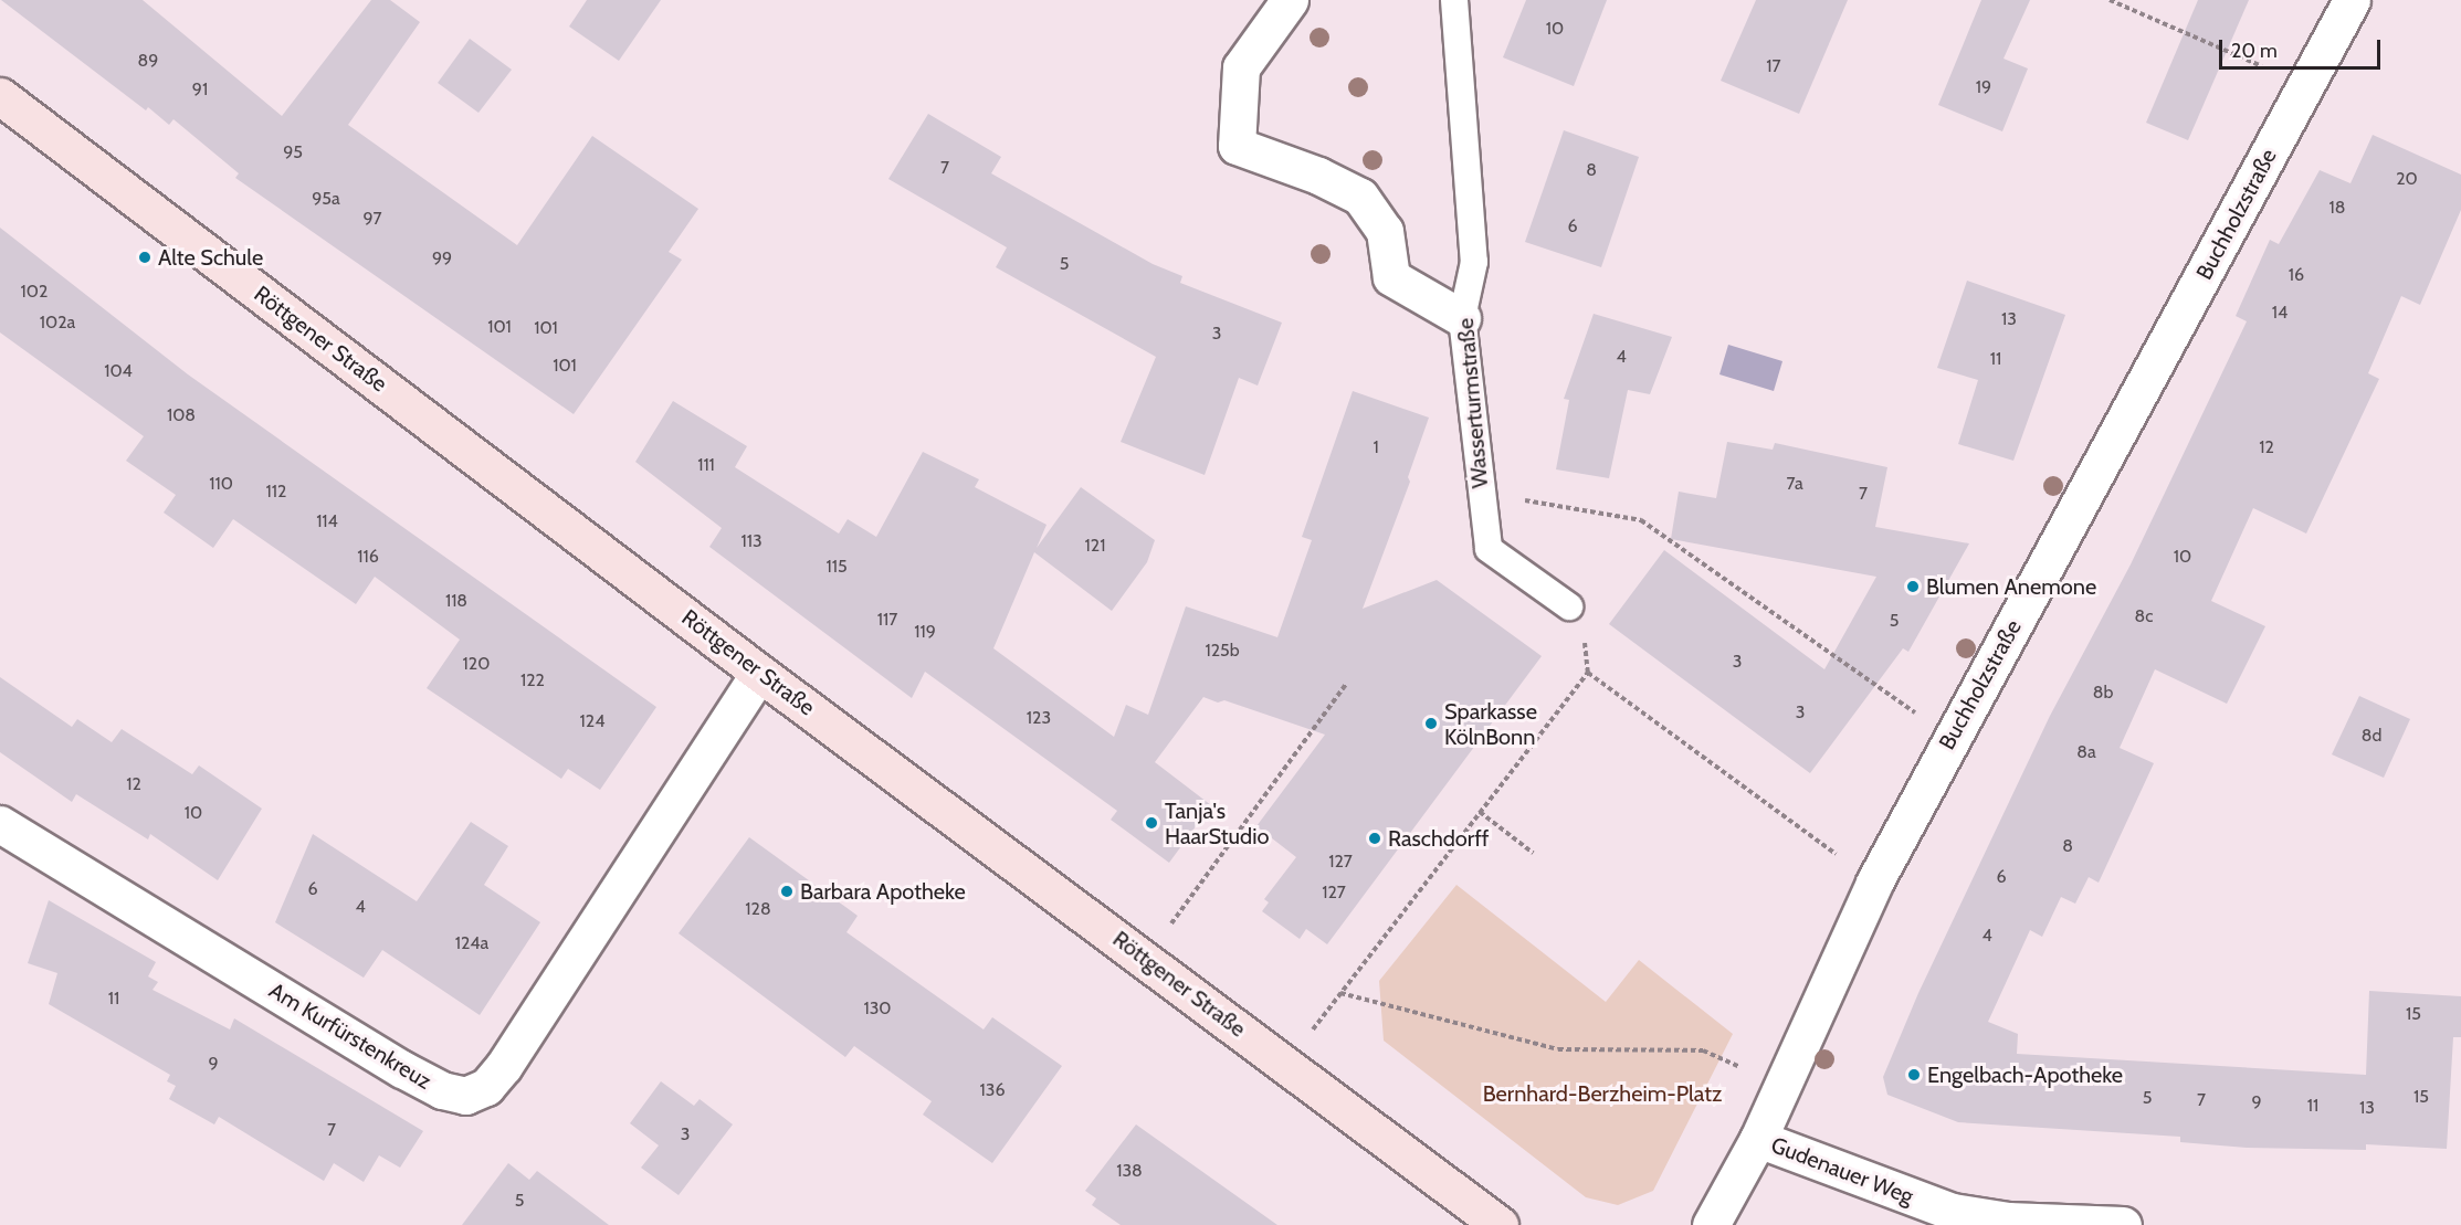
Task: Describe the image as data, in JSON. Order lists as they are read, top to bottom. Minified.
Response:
{"streets":{"street":["Buchholzstraße","Röttgener Straße","Am Kurfürstenkreuz","Gudenauer Weg"],"lane":["Wasserturmstraße"]},"crossings":[["Buchholzstraße","Gudenauer Weg"],["Röttgener Straße","Am Kurfürstenkreuz"]],"parks":["Bernhard-Berzheim-Platz"],"places":["Alte Schule","Blumen Anemone","Sparkasse KölnBonn","Tanja's HaarStudio","Raschdorff","Barbara Apotheke","Engelbach-Apotheke"],"house_numbers":["10","89","17","19","91","95","7","8","20","95a","18","97","6","99","5","16","102","14","13","102a","101","101","3","4","11","101","104","108","1","12","111","110","7a","112","7","114","113","121","116","10","115","118","8c","117","5","119","125b","3","120","122","8b","3","123","124","8d","8a","12","10","8","127","6","6","127","4","128","4","124a","11","130","15","9","136","15","5","7","9","11","13","7","3","138","5"],"scale_bar":"20 m"}
